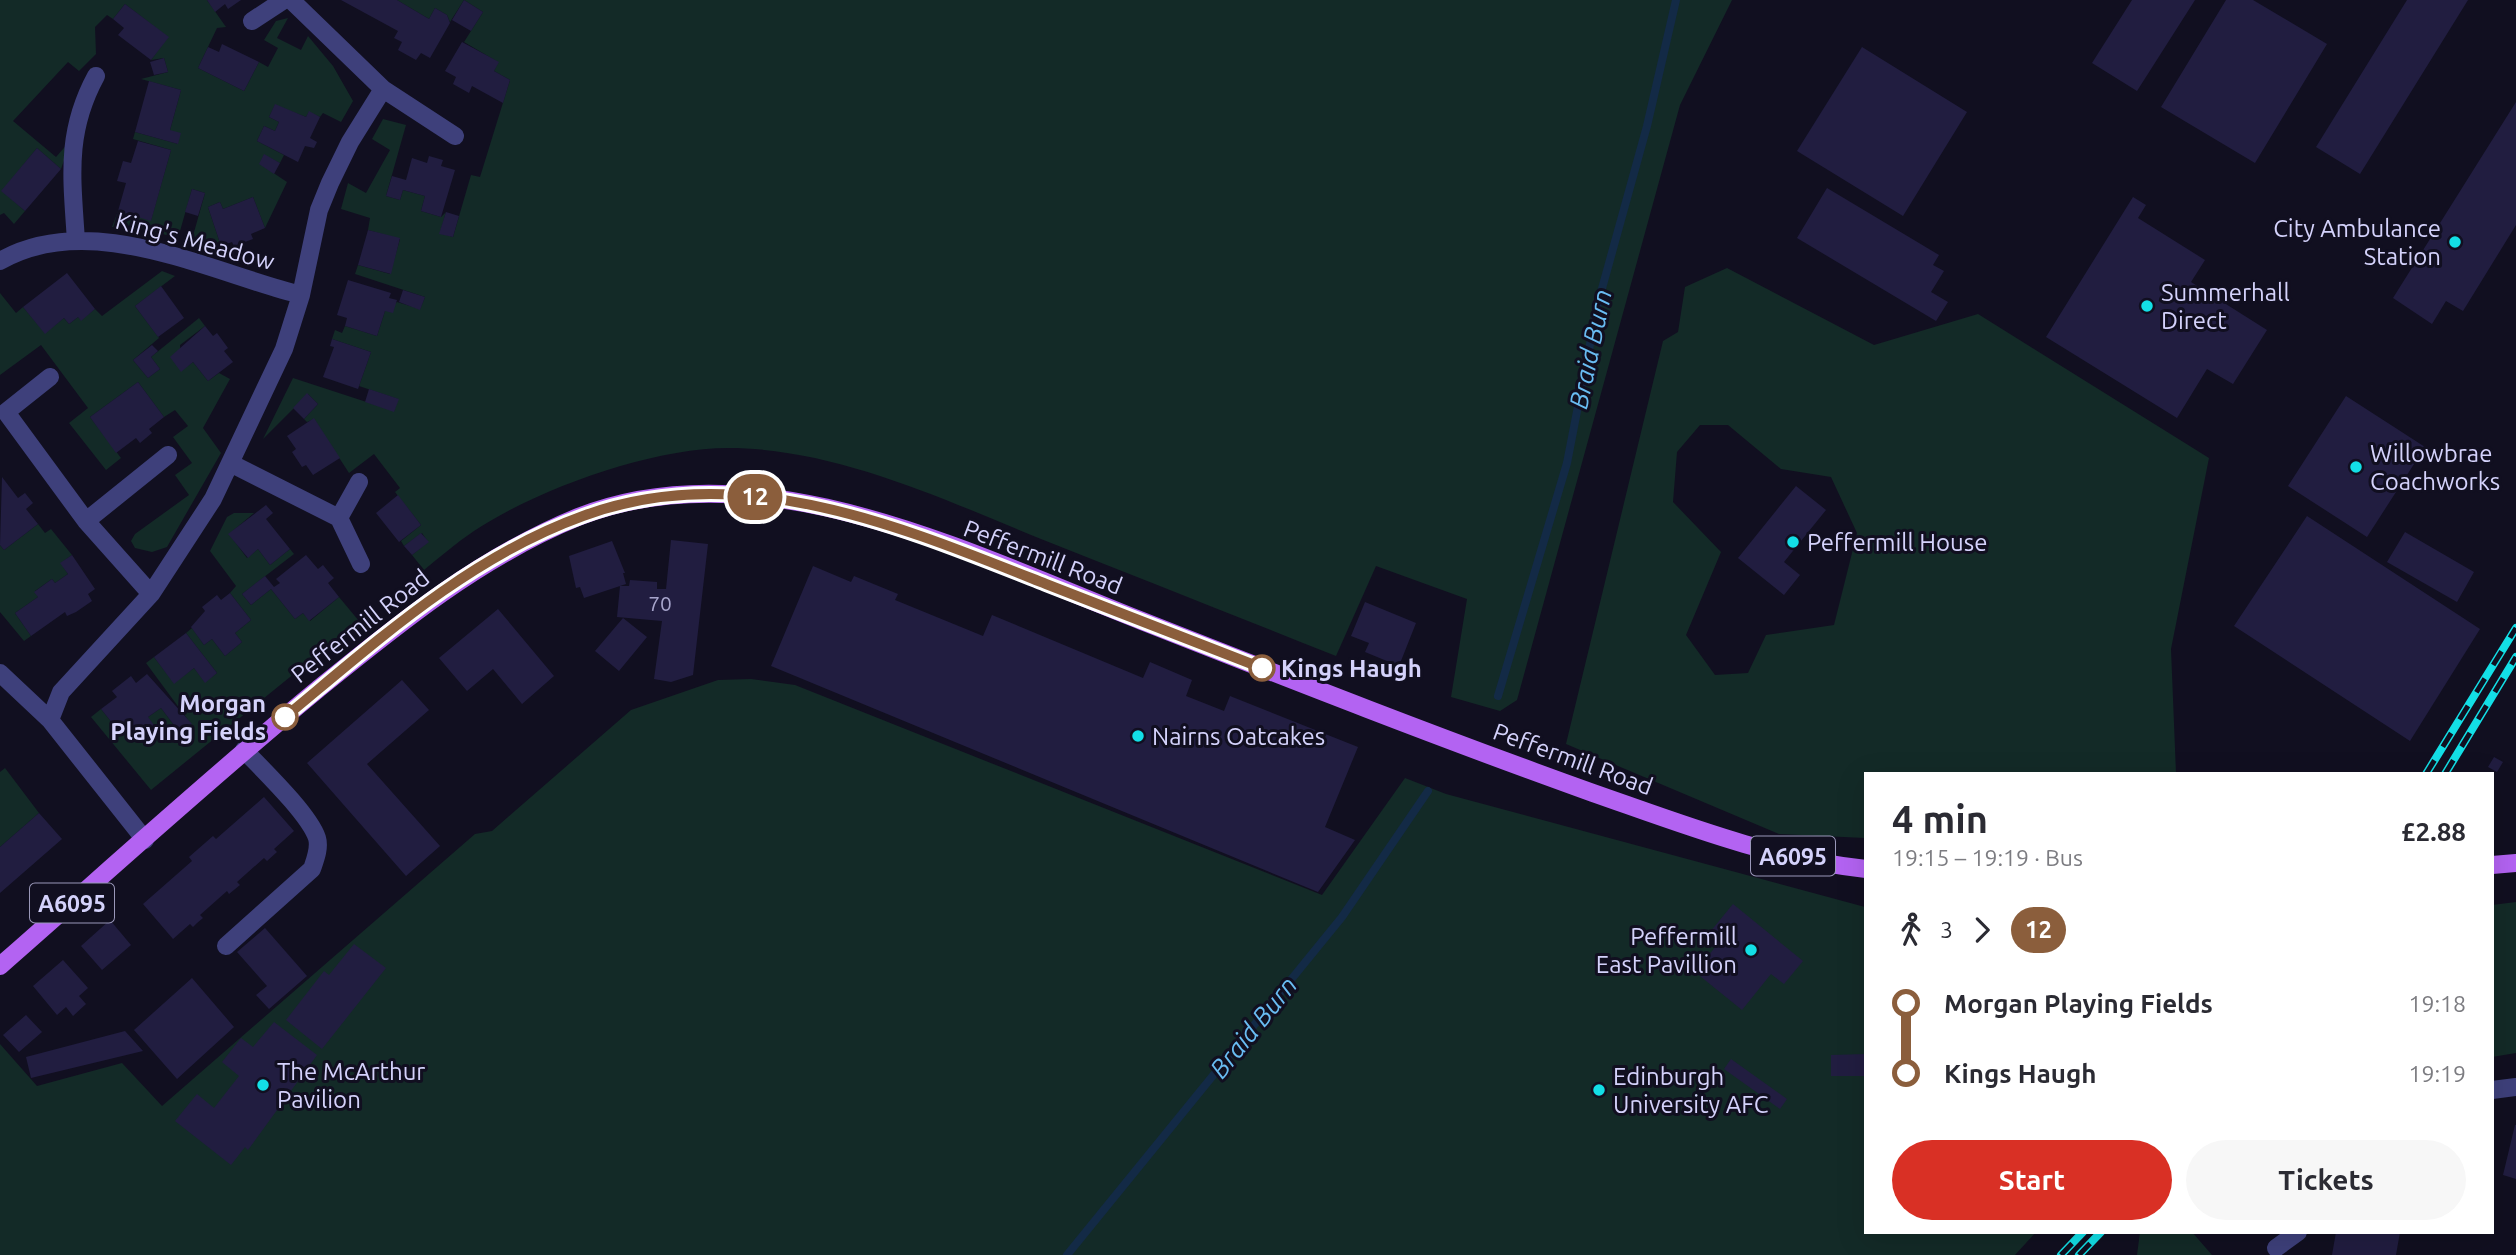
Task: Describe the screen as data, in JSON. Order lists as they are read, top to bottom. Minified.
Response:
{"streets":{"main road":["Peffermill Road","A6095"],"street":["King's Meadow"]},"water":["Braid Burn"],"places":["City Ambulance Station","Summerhall Direct","Willowbrae Coachworks","Peffermill House","Kings Haugh","Morgan Playing Fields","Nairns Oatcakes","Peffermill East Pavillion","The McArthur Pavilion","Edinburgh University AFC"],"lines":["bus line 12"],"house_numbers":["70"],"page":{"on_map":"12","heading":["4 min","19:15 – 19:19 · Bus","£2.88"],"legs":["3","12"],"list":[{"name":"Morgan Playing Fields","value":"19:18"},{"name":"Kings Haugh","value":"19:19"}],"buttons":["Start","Tickets"]}}
